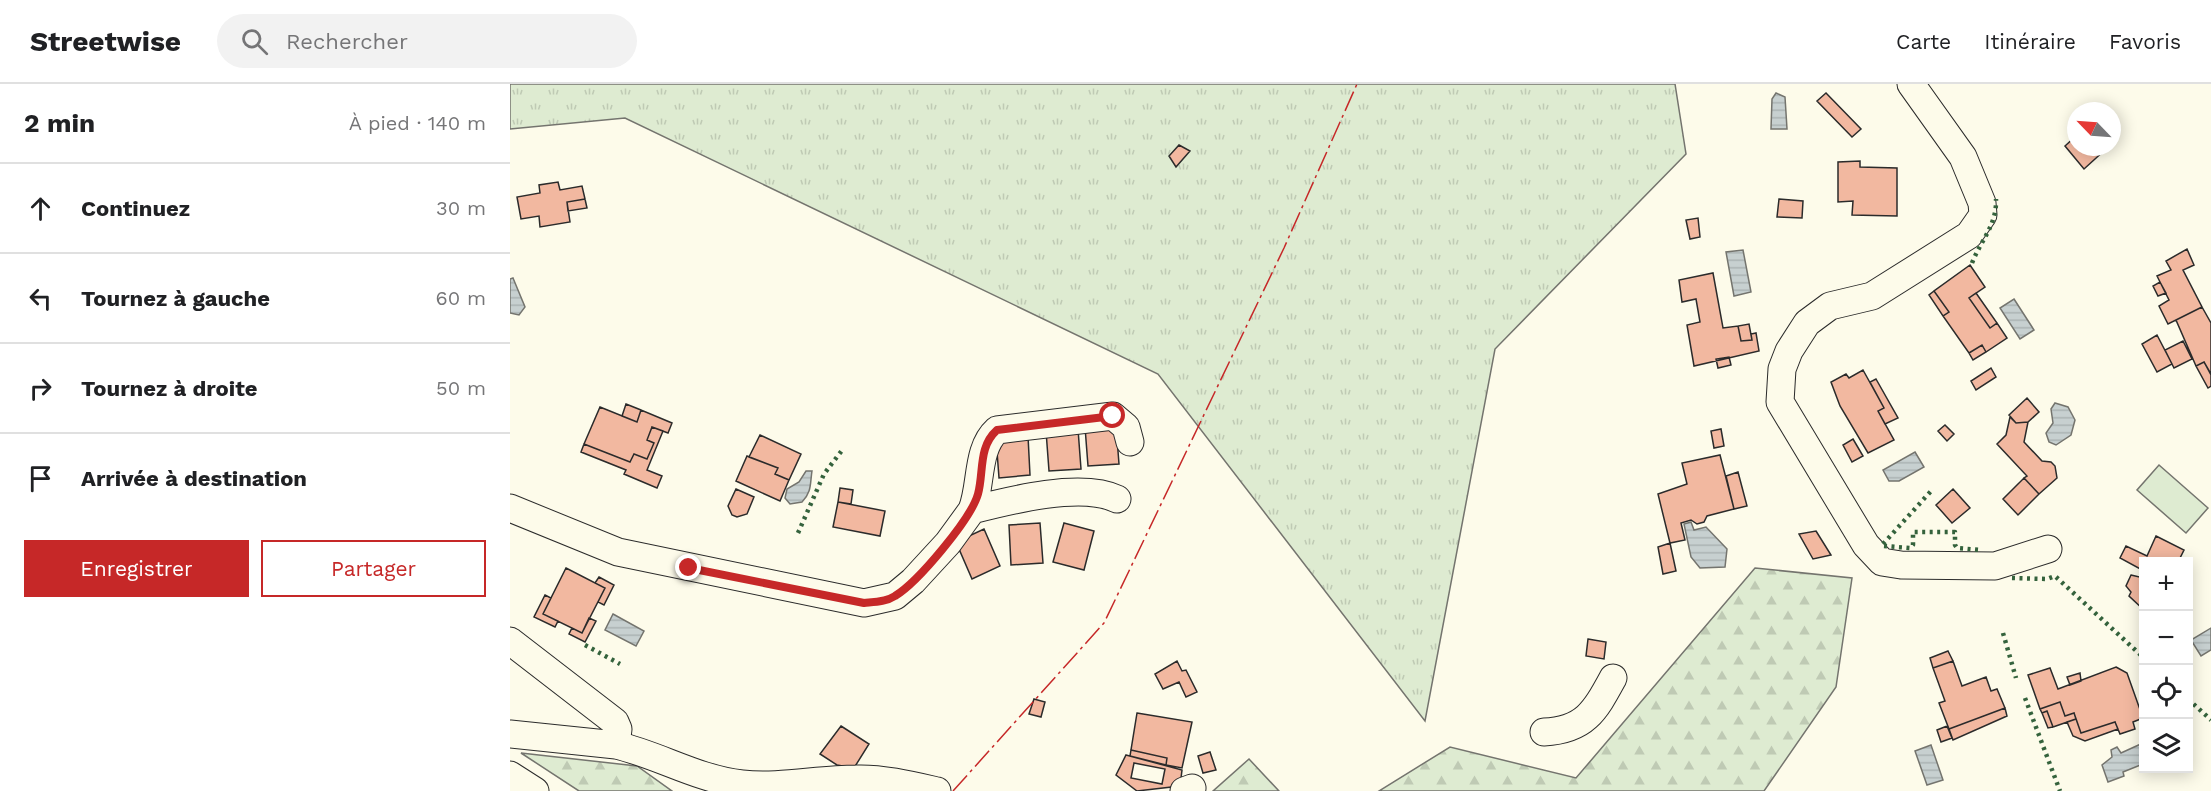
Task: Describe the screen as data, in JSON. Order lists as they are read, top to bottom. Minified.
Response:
{"north":"top left","page":{"header":"Streetwise","search":"Rechercher","nav":["Carte","Itinéraire","Favoris"],"heading":["2 min","À pied · 140 m"],"list":[["Continuez","30 m"],["Tournez à gauche","60 m"],["Tournez à droite","50 m"],"Arrivée à destination"],"buttons":["Enregistrer","Partager"],"map_buttons":["+","−"]}}
